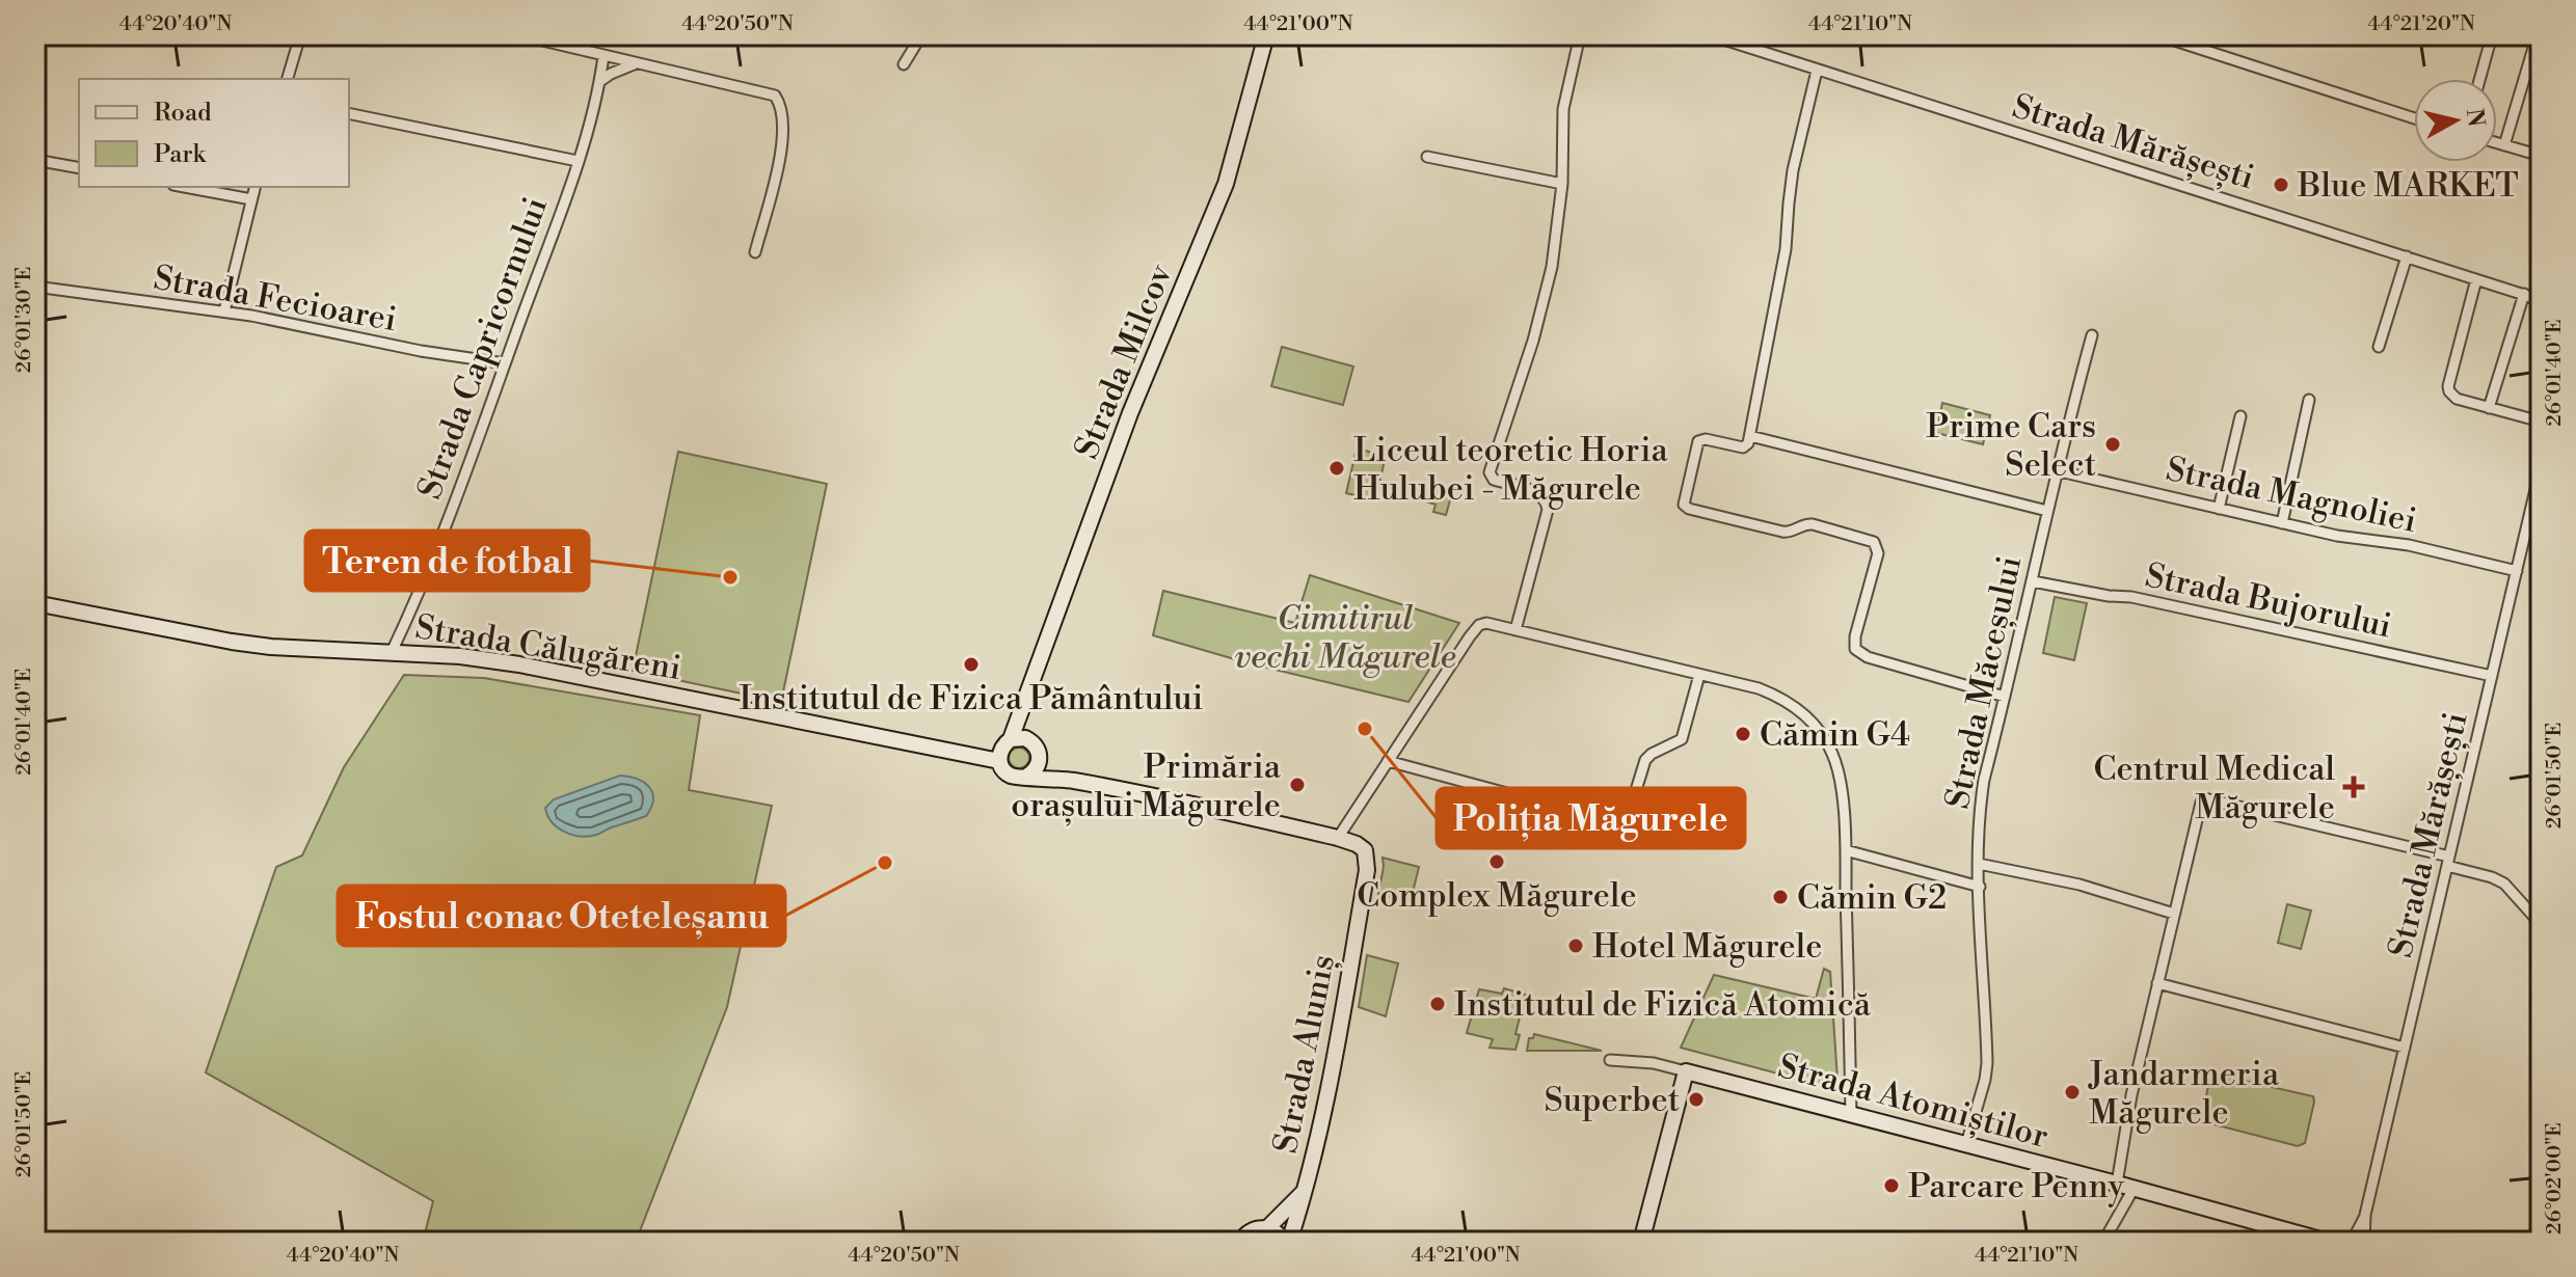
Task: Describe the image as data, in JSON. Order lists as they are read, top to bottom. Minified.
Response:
{"streets":{"main road":["Strada Milcov","Strada Călugăreni","Strada Aluniș","Strada Atomiștilor"],"street":["Strada Mărășești","Strada Fecioarei","Strada Capricornului","Strada Magnoliei","Strada Bujorului","Strada Măceșului"]},"crossings":[["Strada Mărășești","Strada Magnoliei"],["Strada Mărășești","Strada Bujorului"],["Strada Fecioarei","Strada Capricornului"],["Strada Capricornului","Strada Călugăreni"],["Strada Milcov","Strada Călugăreni"],["Strada Magnoliei","Strada Măceșului"],["Strada Bujorului","Strada Măceșului"],["Strada Măceșului","Strada Atomiștilor"]],"parks":["Cimitirul vechi Măgurele"],"places":{"other":["Blue MARKET","Prime Cars Select","Liceul teoretic Horia Hulubei - Măgurele","Teren de fotbal","Institutul de Fizica Pământului","Poliția Măgurele","Cămin G4","Primăria orașului Măgurele","Complex Măgurele","Fostul conac Oteteleșanu","Cămin G2","Hotel Măgurele","Institutul de Fizică Atomică","Jandarmeria Măgurele","Superbet","Parcare Penny"],"health":["Centrul Medical Măgurele"]},"legend":["Road","Park"],"north":"right","coordinates":["44°20'40\"N","44°20'50\"N","44°21'00\"N","44°21'10\"N","44°21'20\"N","26°01'30\"E","26°01'40\"E","26°01'50\"E","26°02'00\"E"]}
